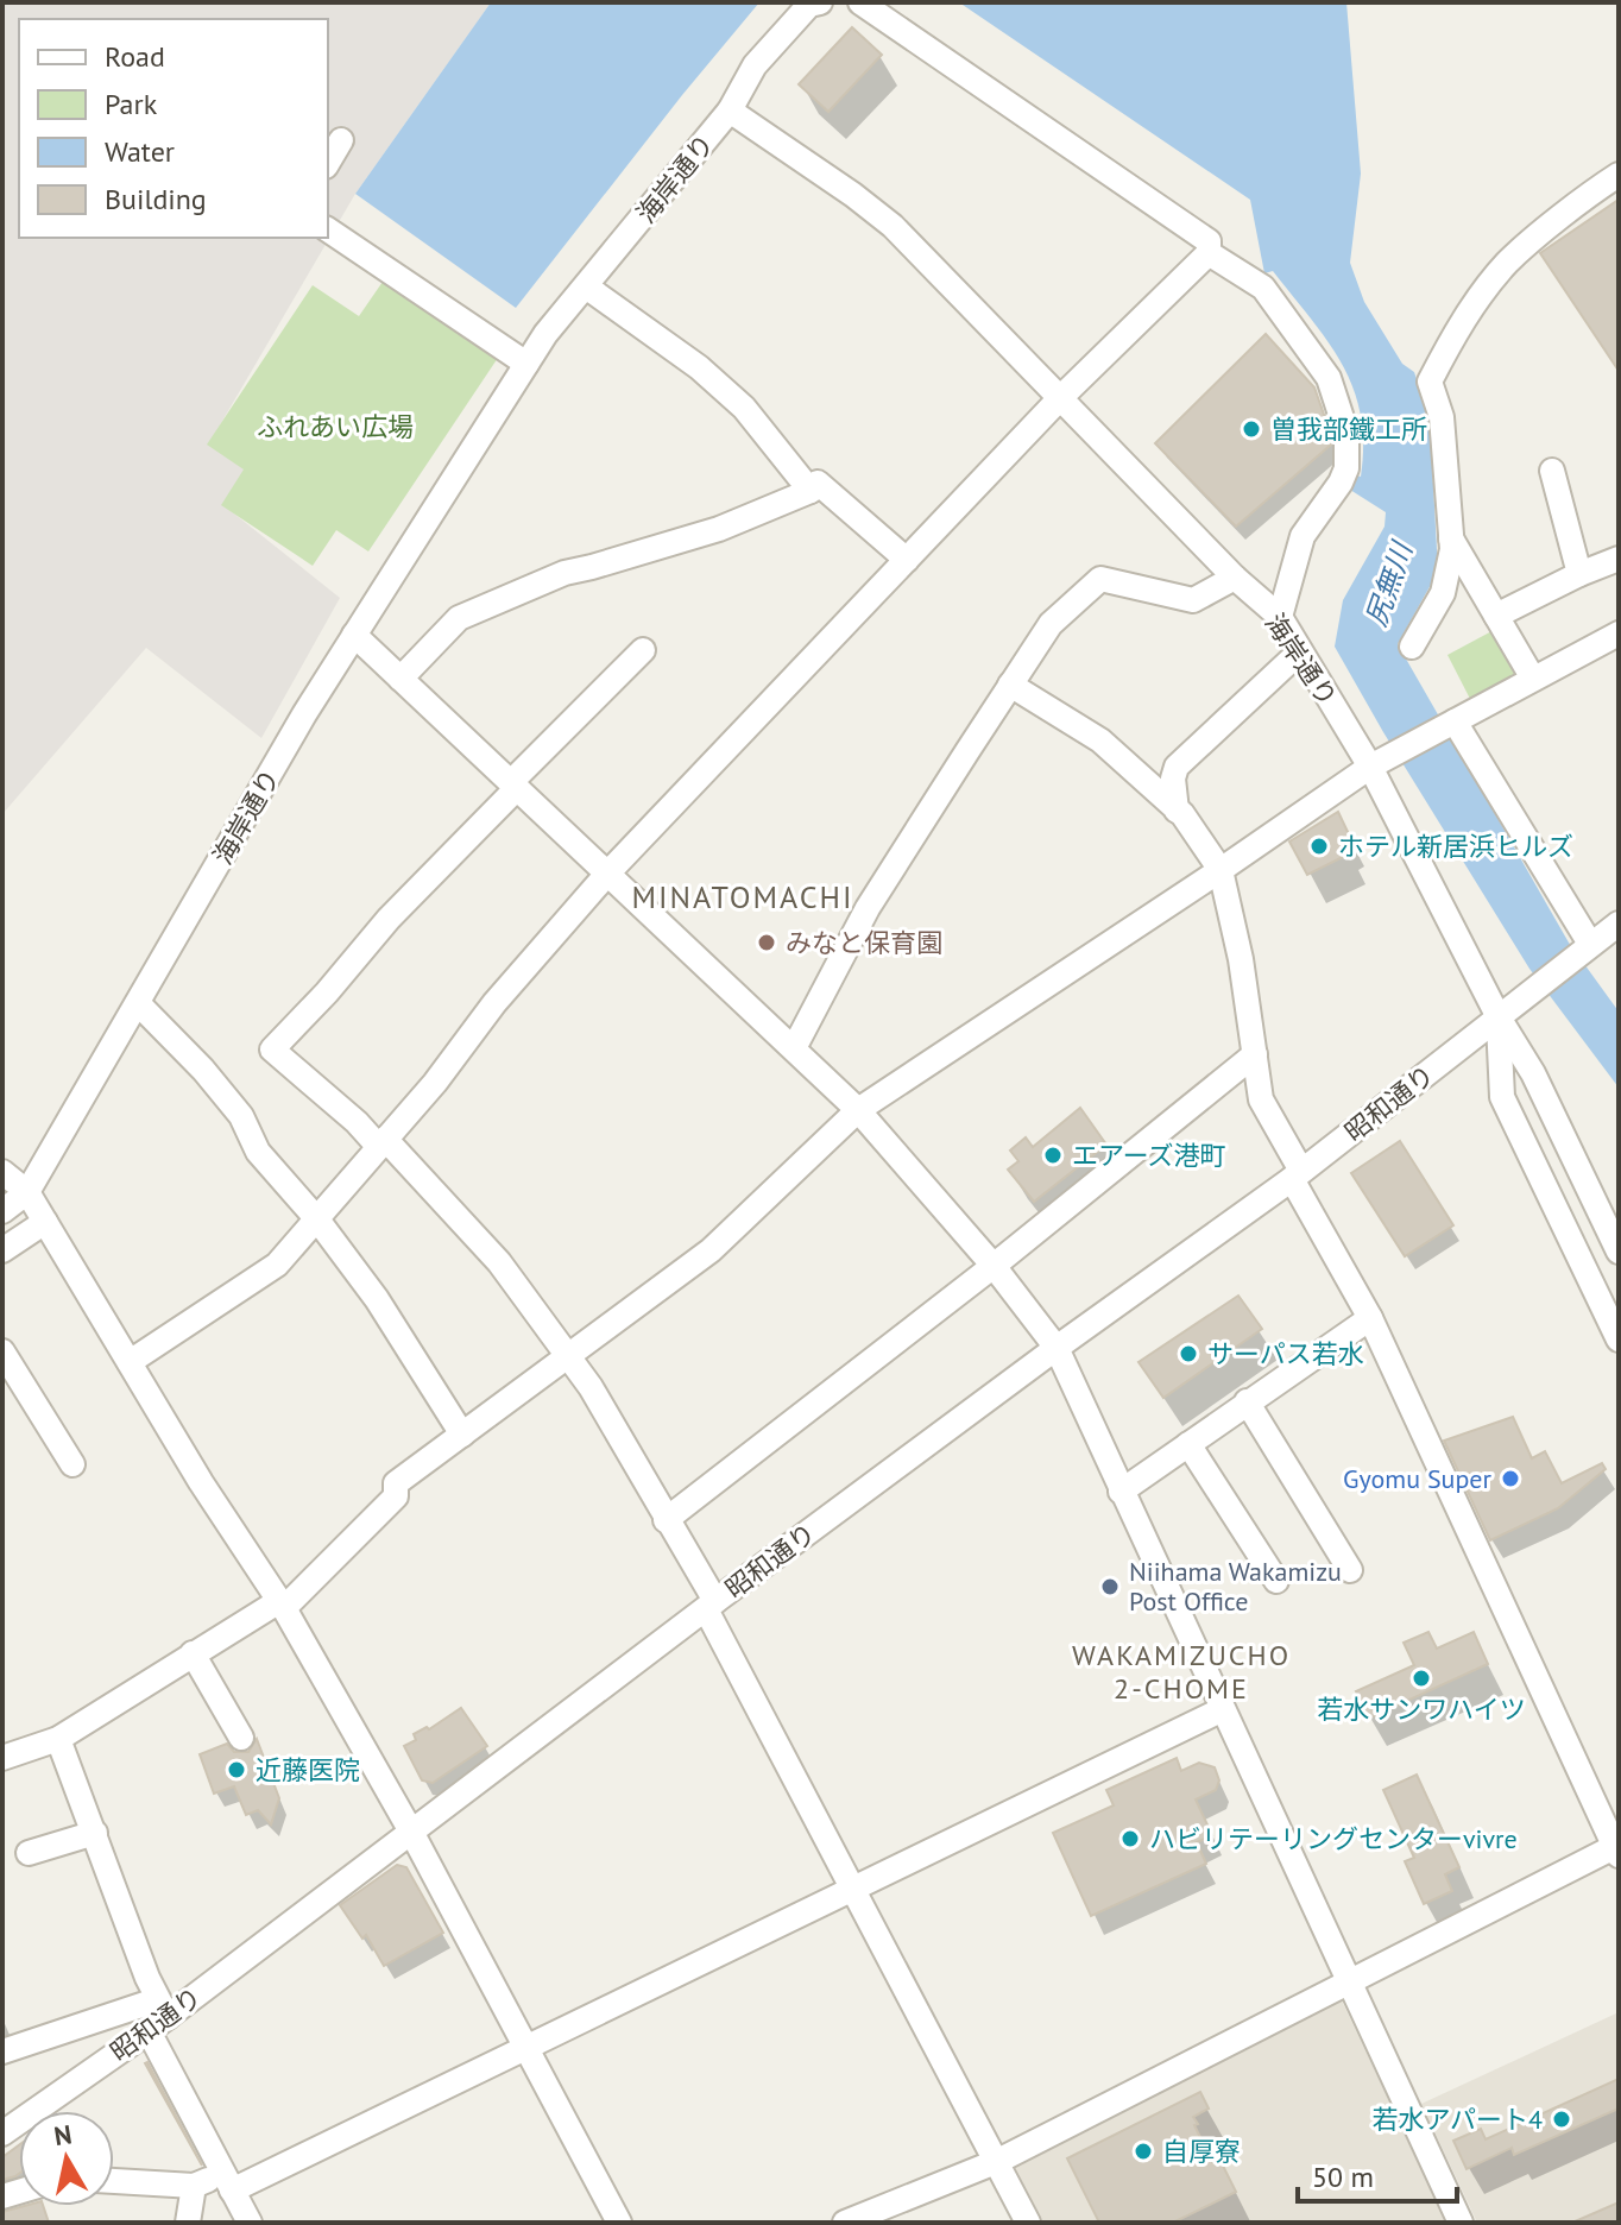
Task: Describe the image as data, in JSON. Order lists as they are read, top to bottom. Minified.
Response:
{"streets":{"street":["海岸通り","昭和通り"]},"crossings":[["海岸通り","昭和通り"]],"districts":["MINATOMACHI","WAKAMIZUCHO 2-CHOME"],"water":["尻無川"],"parks":["ふれあい広場"],"places":["曽我部鐵工所","ホテル新居浜ヒルズ","みなと保育園","エアーズ港町","サーパス若水","Gyomu Super","Niihama Wakamizu Post Office","若水サンワハイツ","近藤医院","ハビリテーリングセンターvivre","若水アパート4","自厚寮"],"legend":["Road","Park","Water","Building"],"scale_bar":"50 m","north":"top"}
